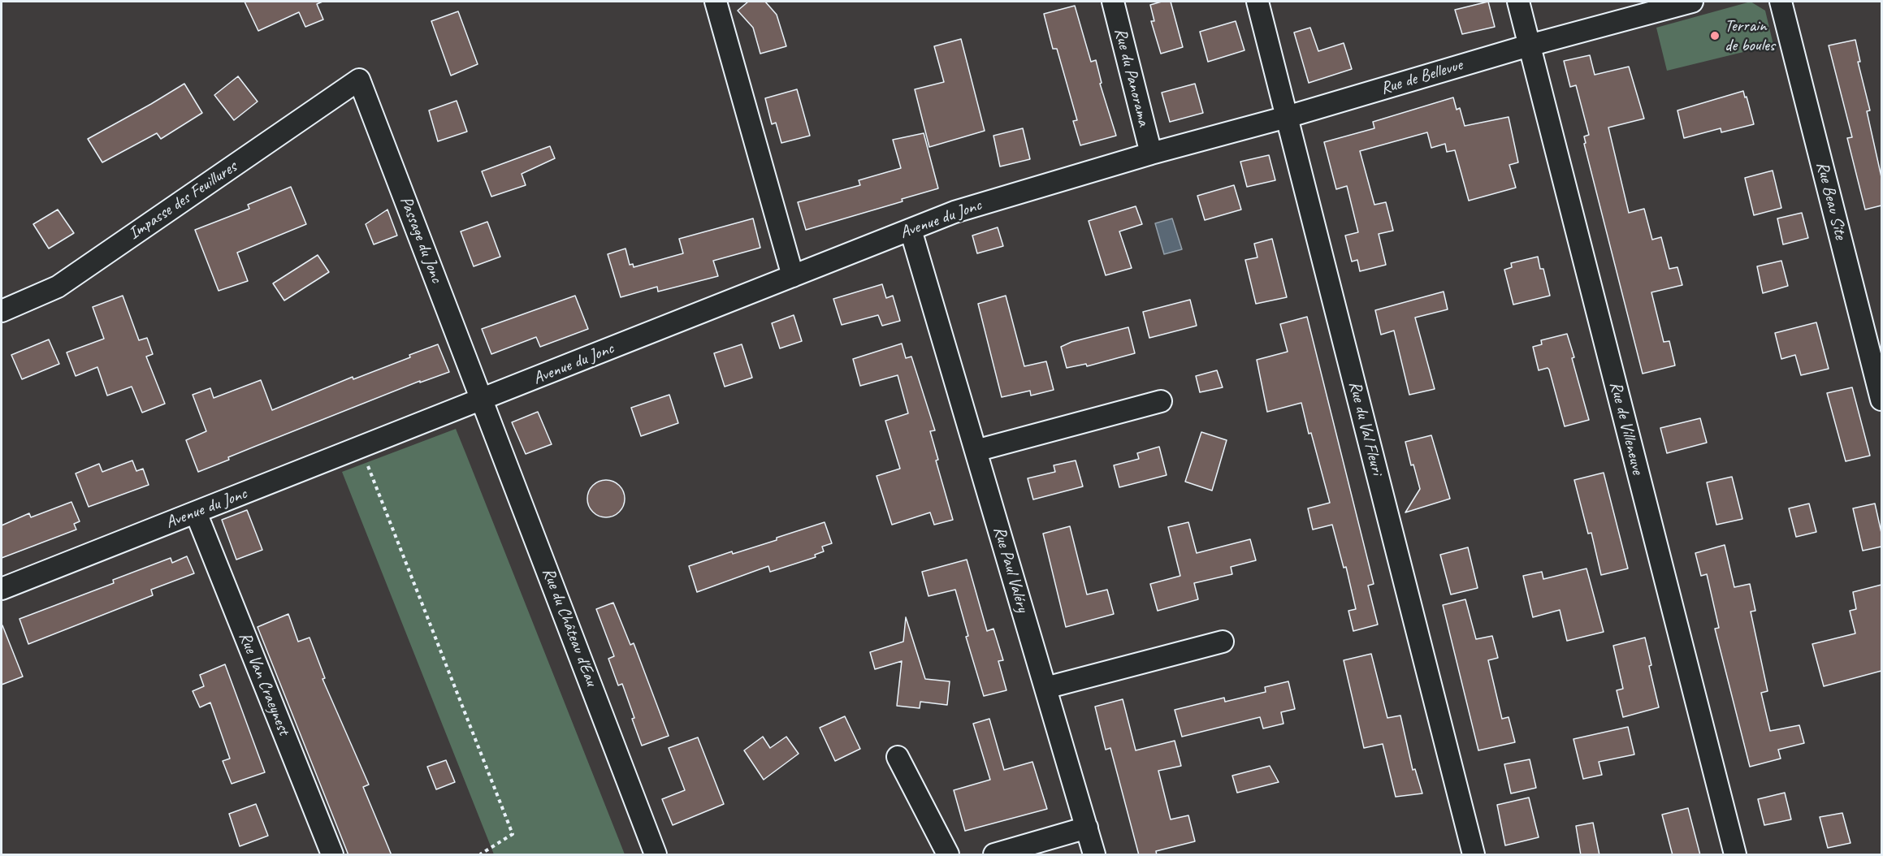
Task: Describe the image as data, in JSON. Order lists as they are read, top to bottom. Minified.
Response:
{"streets":{"street":["Rue du Panorama","Rue de Bellevue","Impasse des Feuillures","Rue Beau Site","Avenue du Jonc","Passage du Jonc","Rue du Val Fleuri","Rue de Villeneuve","Rue Paul Valéry","Rue du Château d'Eau","Rue Van Craeynest"]},"crossings":[["Rue du Panorama","Rue de Bellevue"],["Rue du Panorama","Avenue du Jonc"],["Rue de Bellevue","Avenue du Jonc"],["Rue de Bellevue","Rue du Val Fleuri"],["Rue de Bellevue","Rue de Villeneuve"],["Impasse des Feuillures","Passage du Jonc"],["Avenue du Jonc","Passage du Jonc"],["Avenue du Jonc","Rue Paul Valéry"],["Avenue du Jonc","Rue du Château d'Eau"],["Avenue du Jonc","Rue Van Craeynest"],["Passage du Jonc","Rue du Château d'Eau"]],"places":["Terrain de boules"]}
